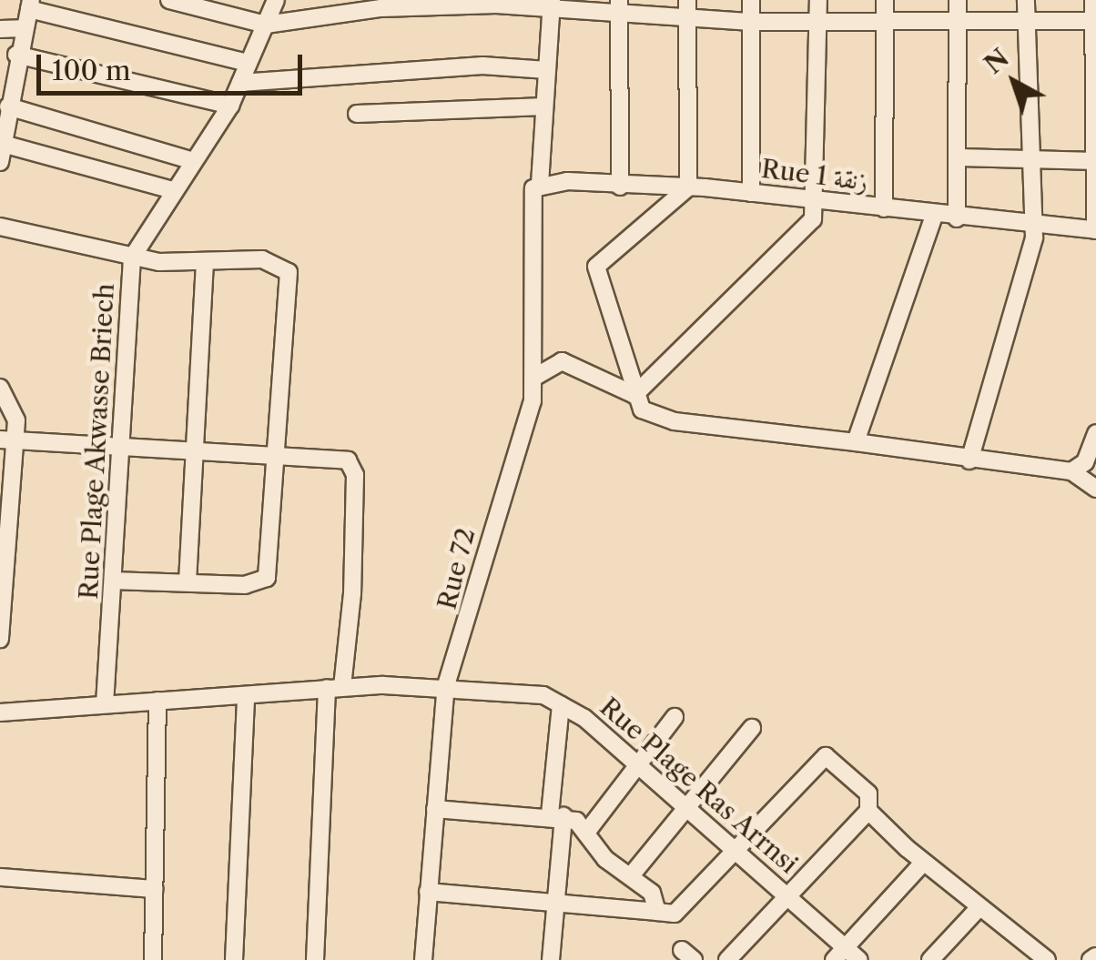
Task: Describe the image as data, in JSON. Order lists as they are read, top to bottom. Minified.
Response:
{"streets":{"street":["Rue 1 زنقة","Rue Plage Akwasse Briech","Rue 72","Rue Plage Ras Arrnsi"]},"crossings":[["Rue 1 زنقة","Rue 72"],["Rue Plage Akwasse Briech","Rue Plage Ras Arrnsi"],["Rue 72","Rue Plage Ras Arrnsi"]],"scale_bar":"100 m","north":"top left"}
